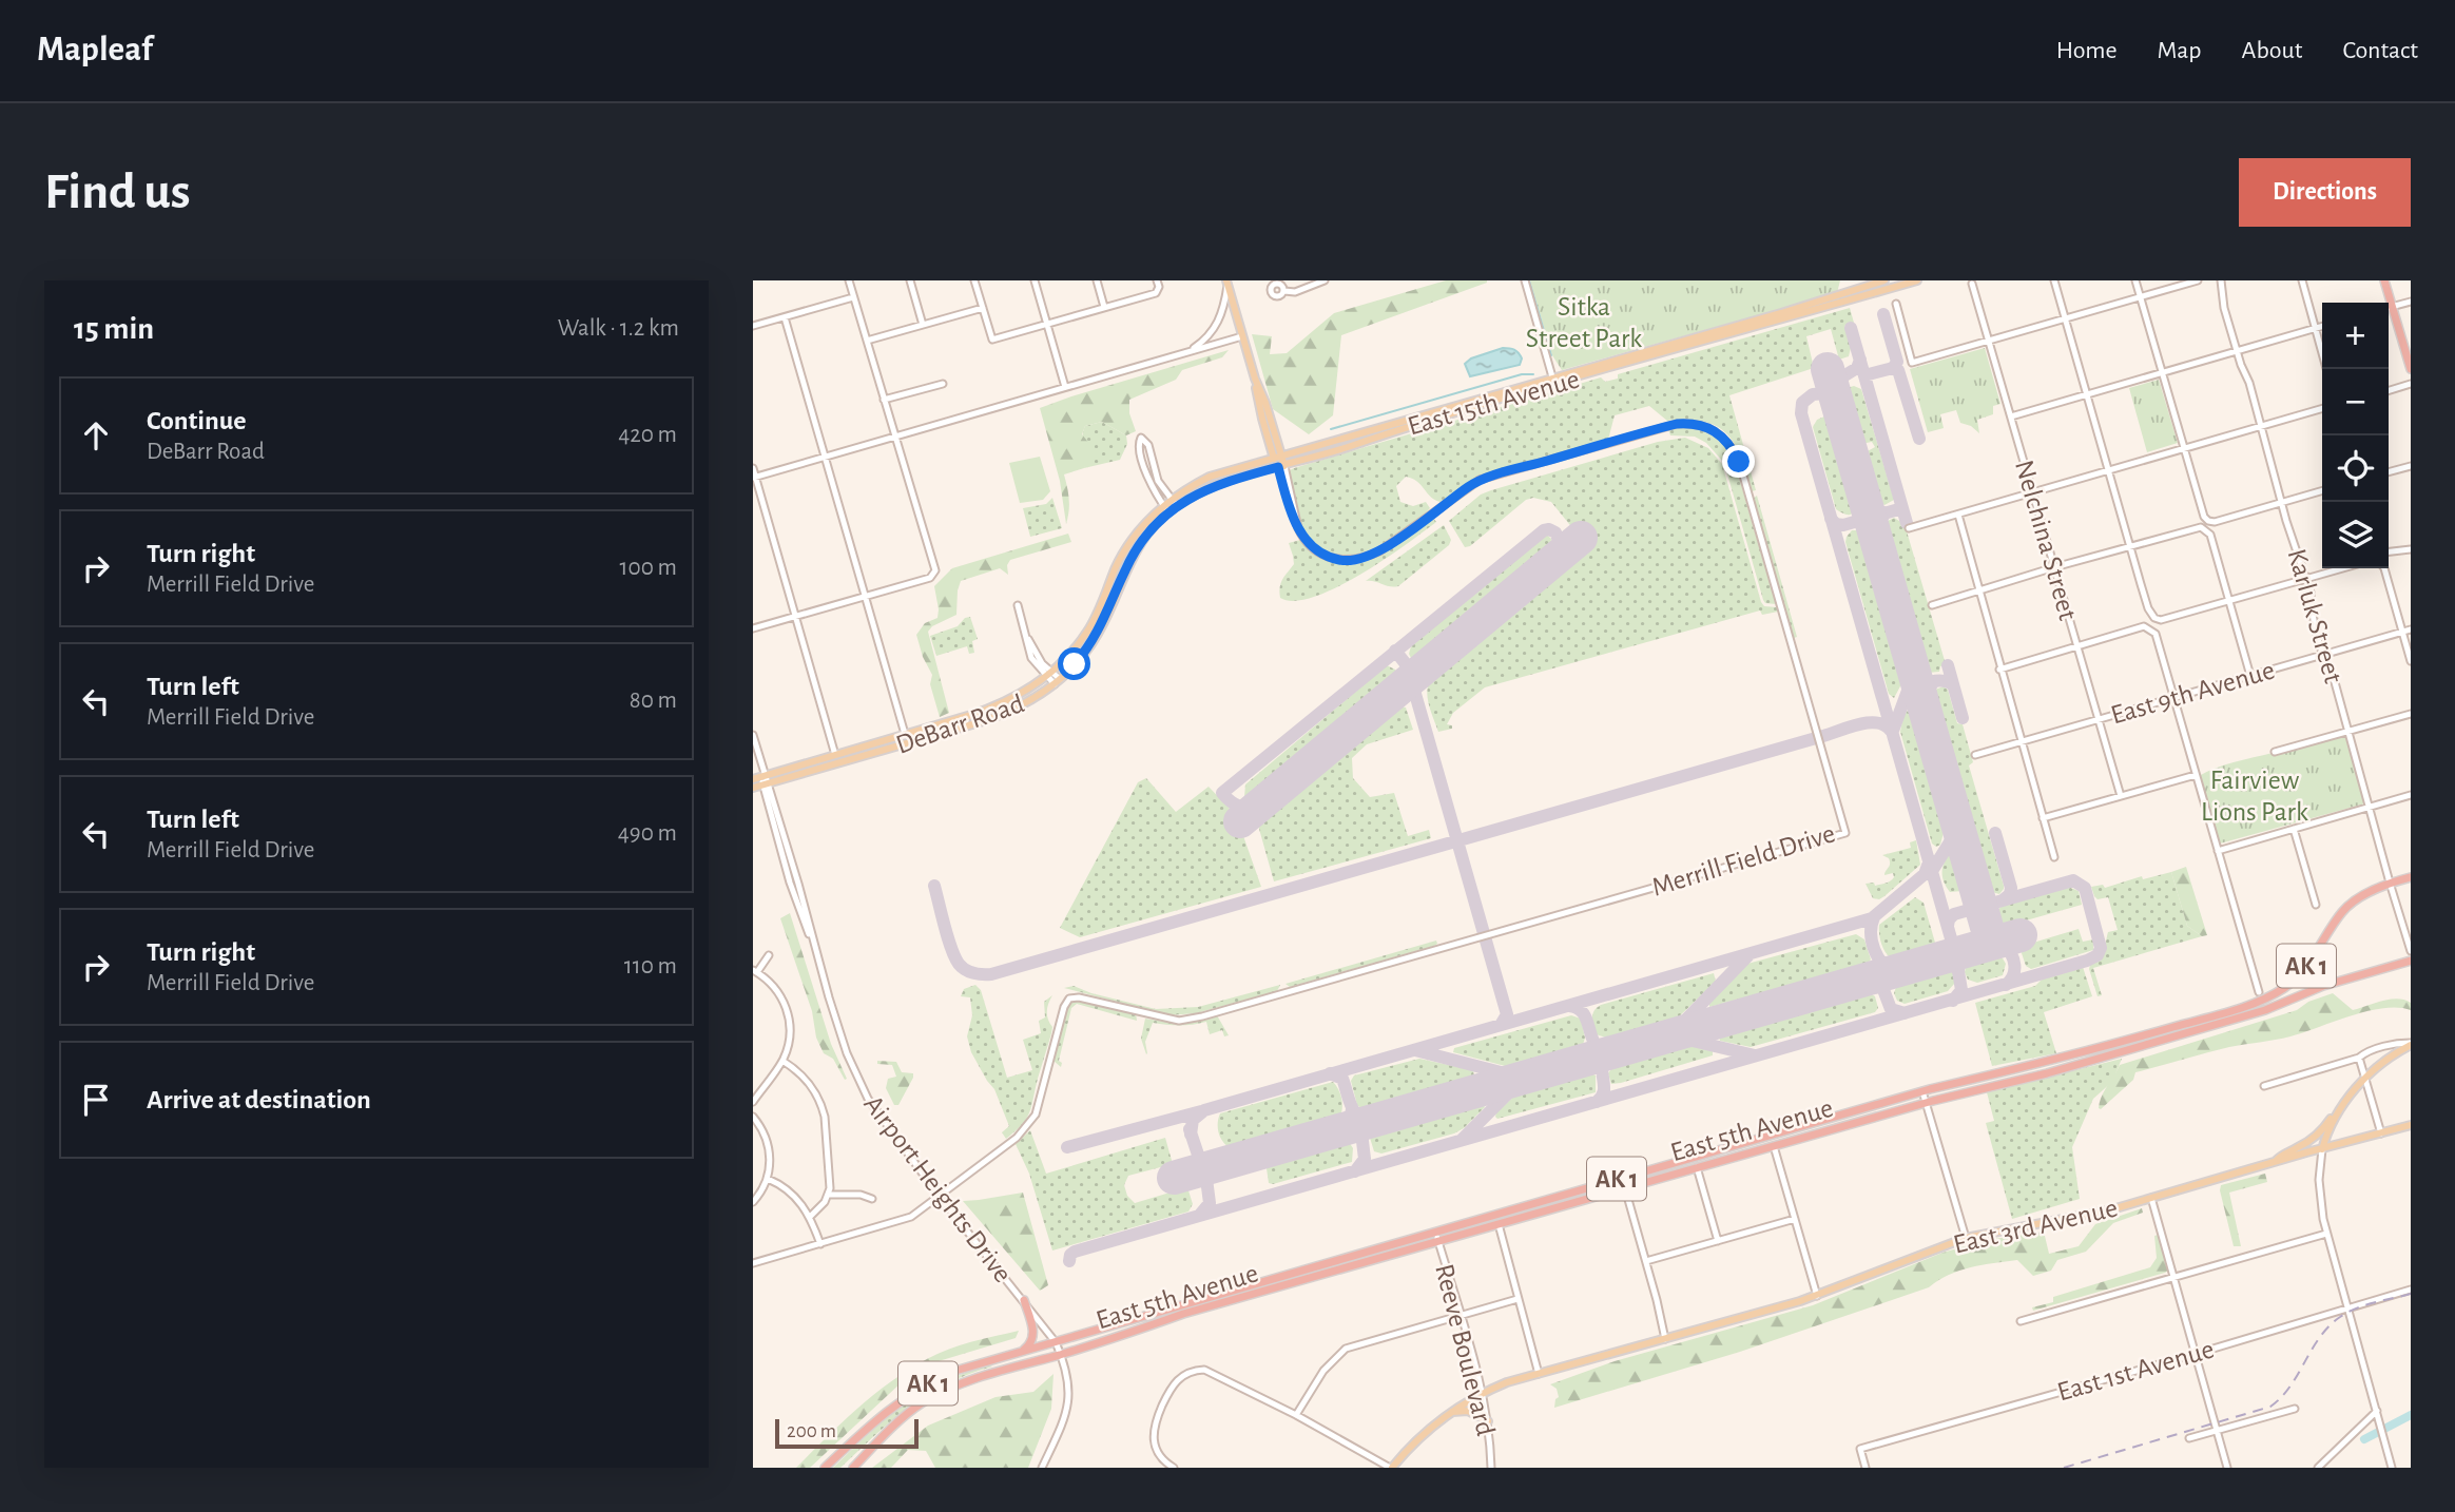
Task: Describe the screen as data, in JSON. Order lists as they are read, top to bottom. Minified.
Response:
{"streets":{"highway":["AK 1","East 5th Avenue"],"main road":["East 15th Avenue","DeBarr Road","East 3rd Avenue"],"street":["Nelchina Street","Karluk Street","East 9th Avenue","Merrill Field Drive","Airport Heights Drive","Reeve Boulevard","East 1st Avenue"]},"crossings":[["East 15th Avenue","DeBarr Road"],["East 15th Avenue","Merrill Field Drive"],["Nelchina Street","East 9th Avenue"],["Karluk Street","East 9th Avenue"],["Karluk Street","AK 1"],["Karluk Street","East 5th Avenue"],["DeBarr Road","Merrill Field Drive"],["DeBarr Road","Airport Heights Drive"],["Merrill Field Drive","Airport Heights Drive"],["AK 1","East 5th Avenue"],["AK 1","Airport Heights Drive"],["East 5th Avenue","Airport Heights Drive"],["East 5th Avenue","Reeve Boulevard"],["East 3rd Avenue","Reeve Boulevard"]],"parks":["Sitka Street Park","Fairview Lions Park"],"scale_bar":"200 m","page":{"header":"Mapleaf","nav":["Home","Map","About","Contact"],"buttons":"Directions","title":"Find us","heading":["15 min","Walk · 1.2 km"],"map_buttons":["+","−"],"list":[["Continue","DeBarr Road","420 m"],["Turn right","Merrill Field Drive","100 m"],["Turn left","Merrill Field Drive","80 m"],["Turn left","Merrill Field Drive","490 m"],["Turn right","Merrill Field Drive","110 m"],"Arrive at destination"],"scale":"200 m"}}
